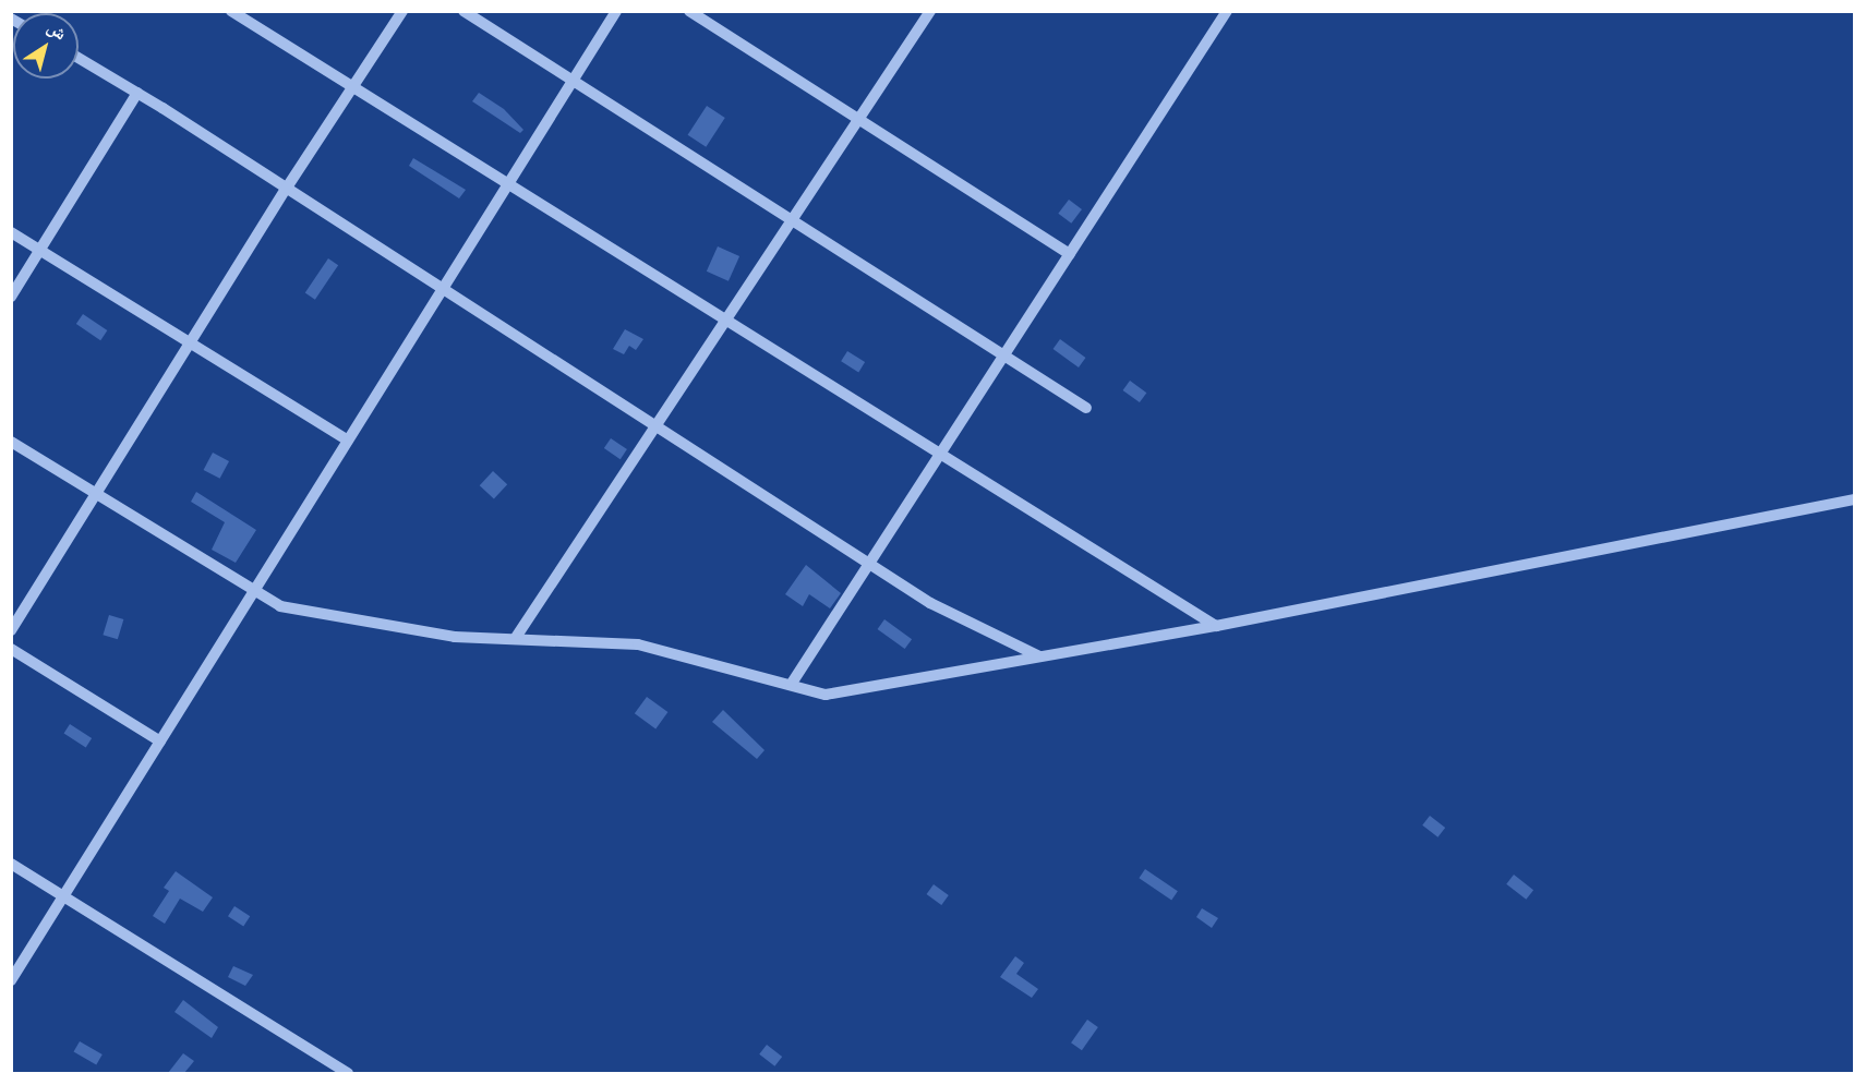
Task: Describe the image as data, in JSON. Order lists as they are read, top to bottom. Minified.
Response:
{"north":"top right"}
